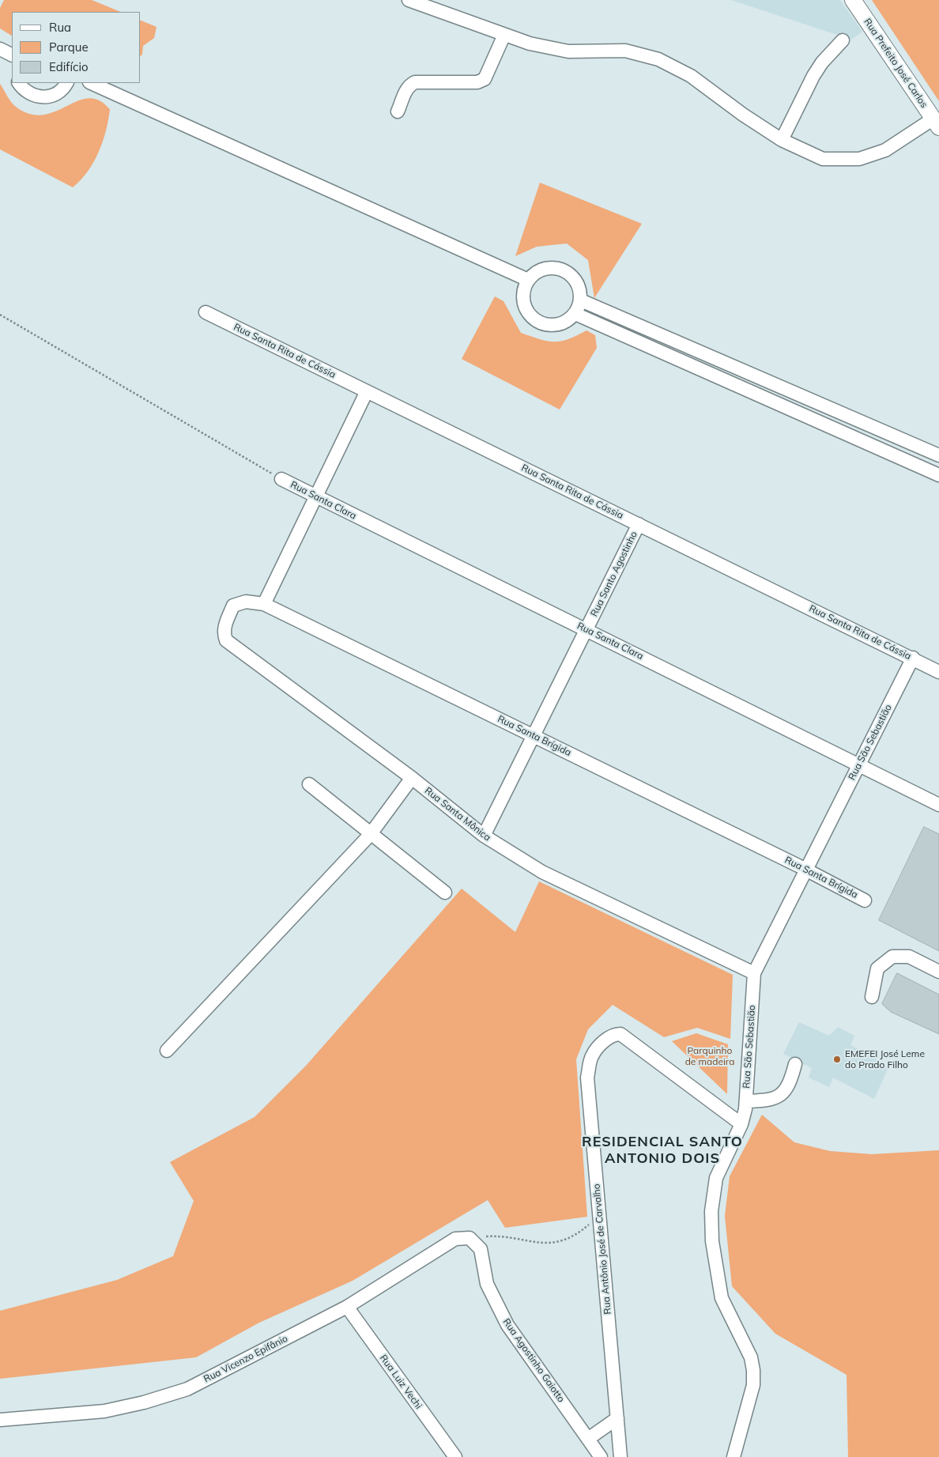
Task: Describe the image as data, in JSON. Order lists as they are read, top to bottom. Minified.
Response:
{"streets":{"main road":["Rua Prefeito José Carlos"],"street":["Rua Santa Rita de Cássia","Rua Santa Clara","Rua Santo Agostinho","Rua Santa Brígida","Rua São Sebastião","Rua Santa Mônica","Rua Antônio José de Carvalho","Rua Vicenzo Epifânio","Rua Agostinho Gaiotto","Rua Luiz Vechi"]},"crossings":[["Rua Santa Rita de Cássia","Rua Santo Agostinho"],["Rua Santa Rita de Cássia","Rua São Sebastião"],["Rua Santa Clara","Rua Santo Agostinho"],["Rua Santa Clara","Rua São Sebastião"],["Rua Santo Agostinho","Rua Santa Brígida"],["Rua Santo Agostinho","Rua Santa Mônica"],["Rua Santa Brígida","Rua São Sebastião"],["Rua Santa Brígida","Rua Santa Mônica"],["Rua São Sebastião","Rua Santa Mônica"],["Rua São Sebastião","Rua Antônio José de Carvalho"],["Rua Vicenzo Epifânio","Rua Agostinho Gaiotto"],["Rua Vicenzo Epifânio","Rua Luiz Vechi"]],"districts":["RESIDENCIAL SANTO ANTONIO DOIS"],"parks":["Parquinho de madeira"],"places":["EMEFEI José Leme do Prado Filho"],"legend":["Rua","Parque","Edifício"]}
